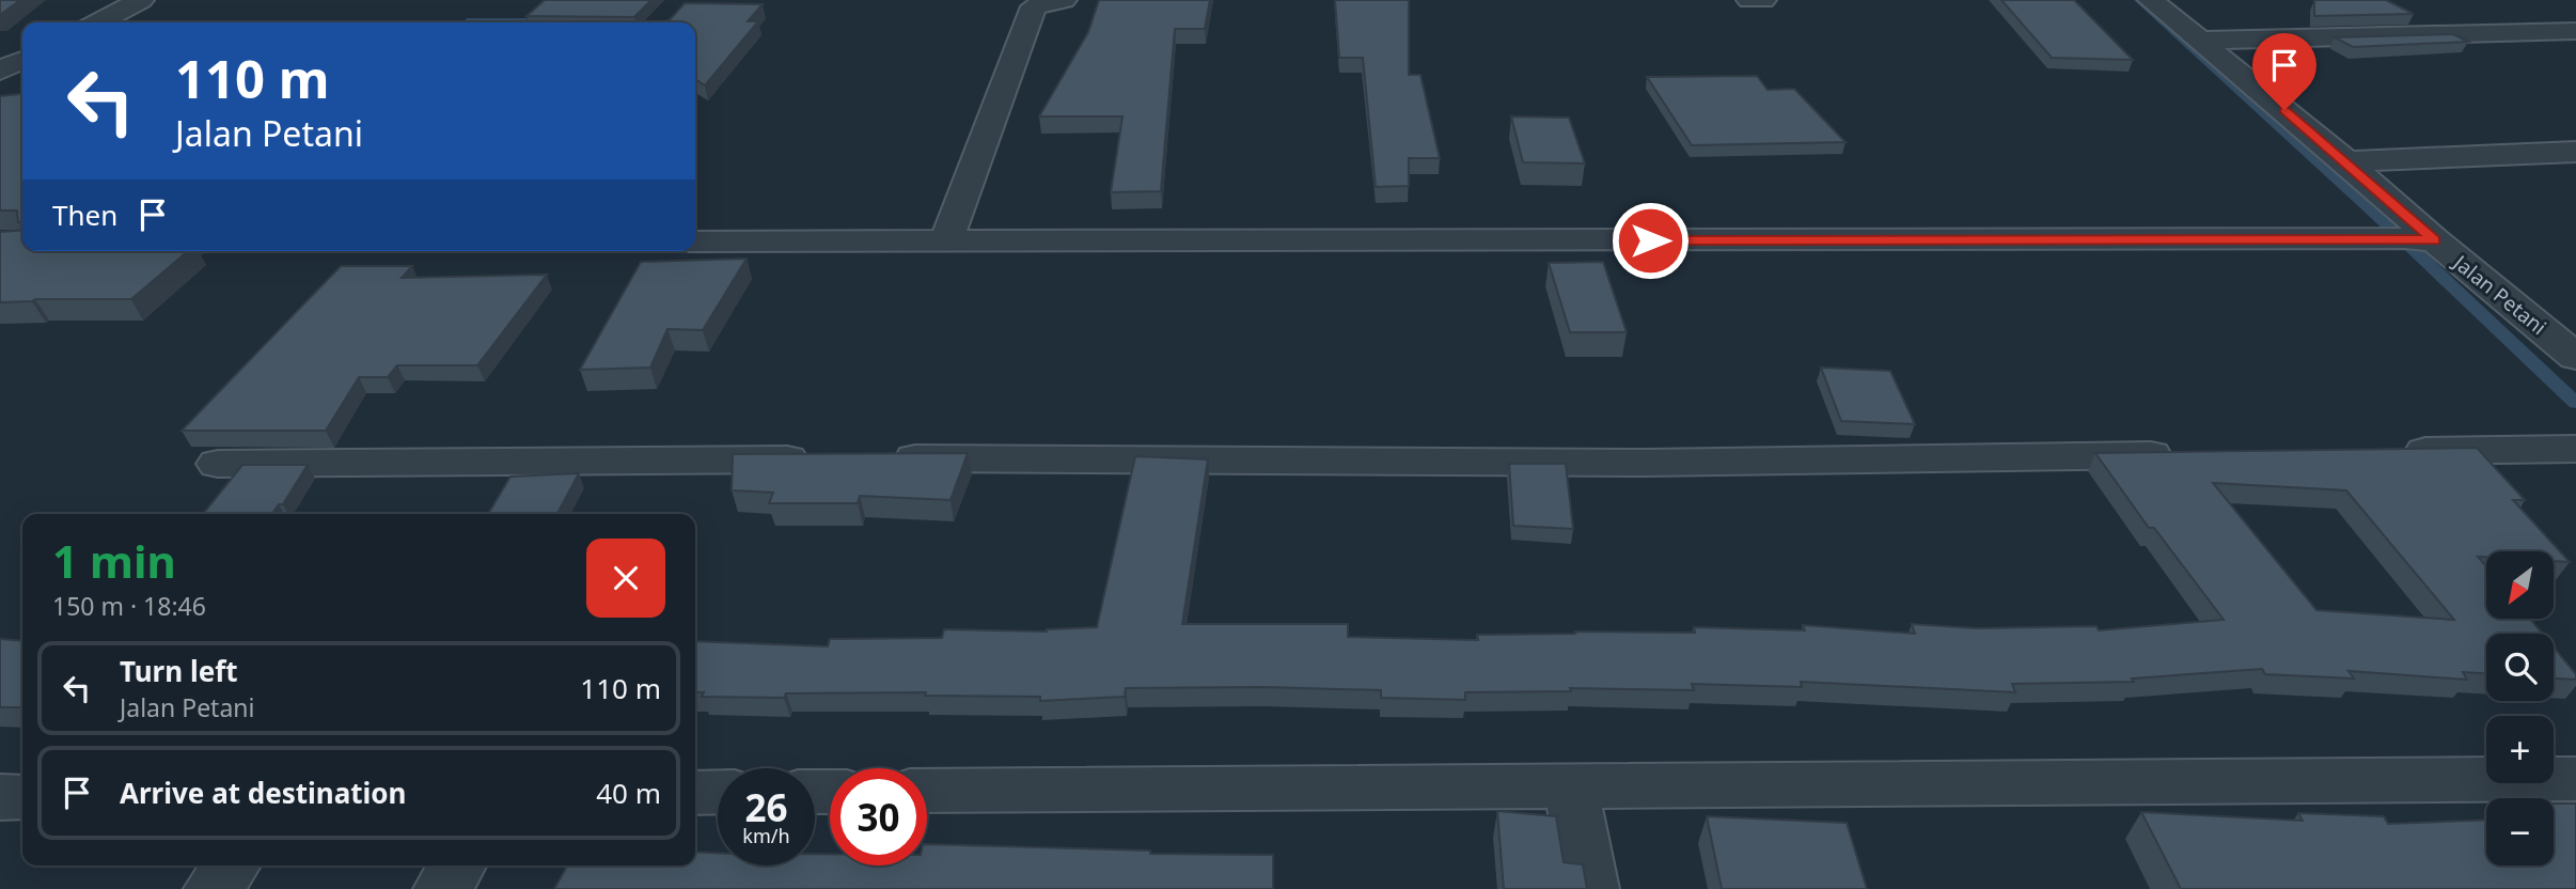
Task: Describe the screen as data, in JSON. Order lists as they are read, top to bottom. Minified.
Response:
{"streets":{"street":["Jalan Petani"]},"north":"bottom left","page":{"turn":["110 m","Jalan Petani"],"then":"Then","heading":["1 min","150 m · 18:46"],"map_buttons":["+","−"],"list":[{"name":"Turn left","note":"Jalan Petani","value":"110 m"},{"name":"Arrive at destination","value":"40 m"}],"speed":"26 km/h","limit":"30"}}
